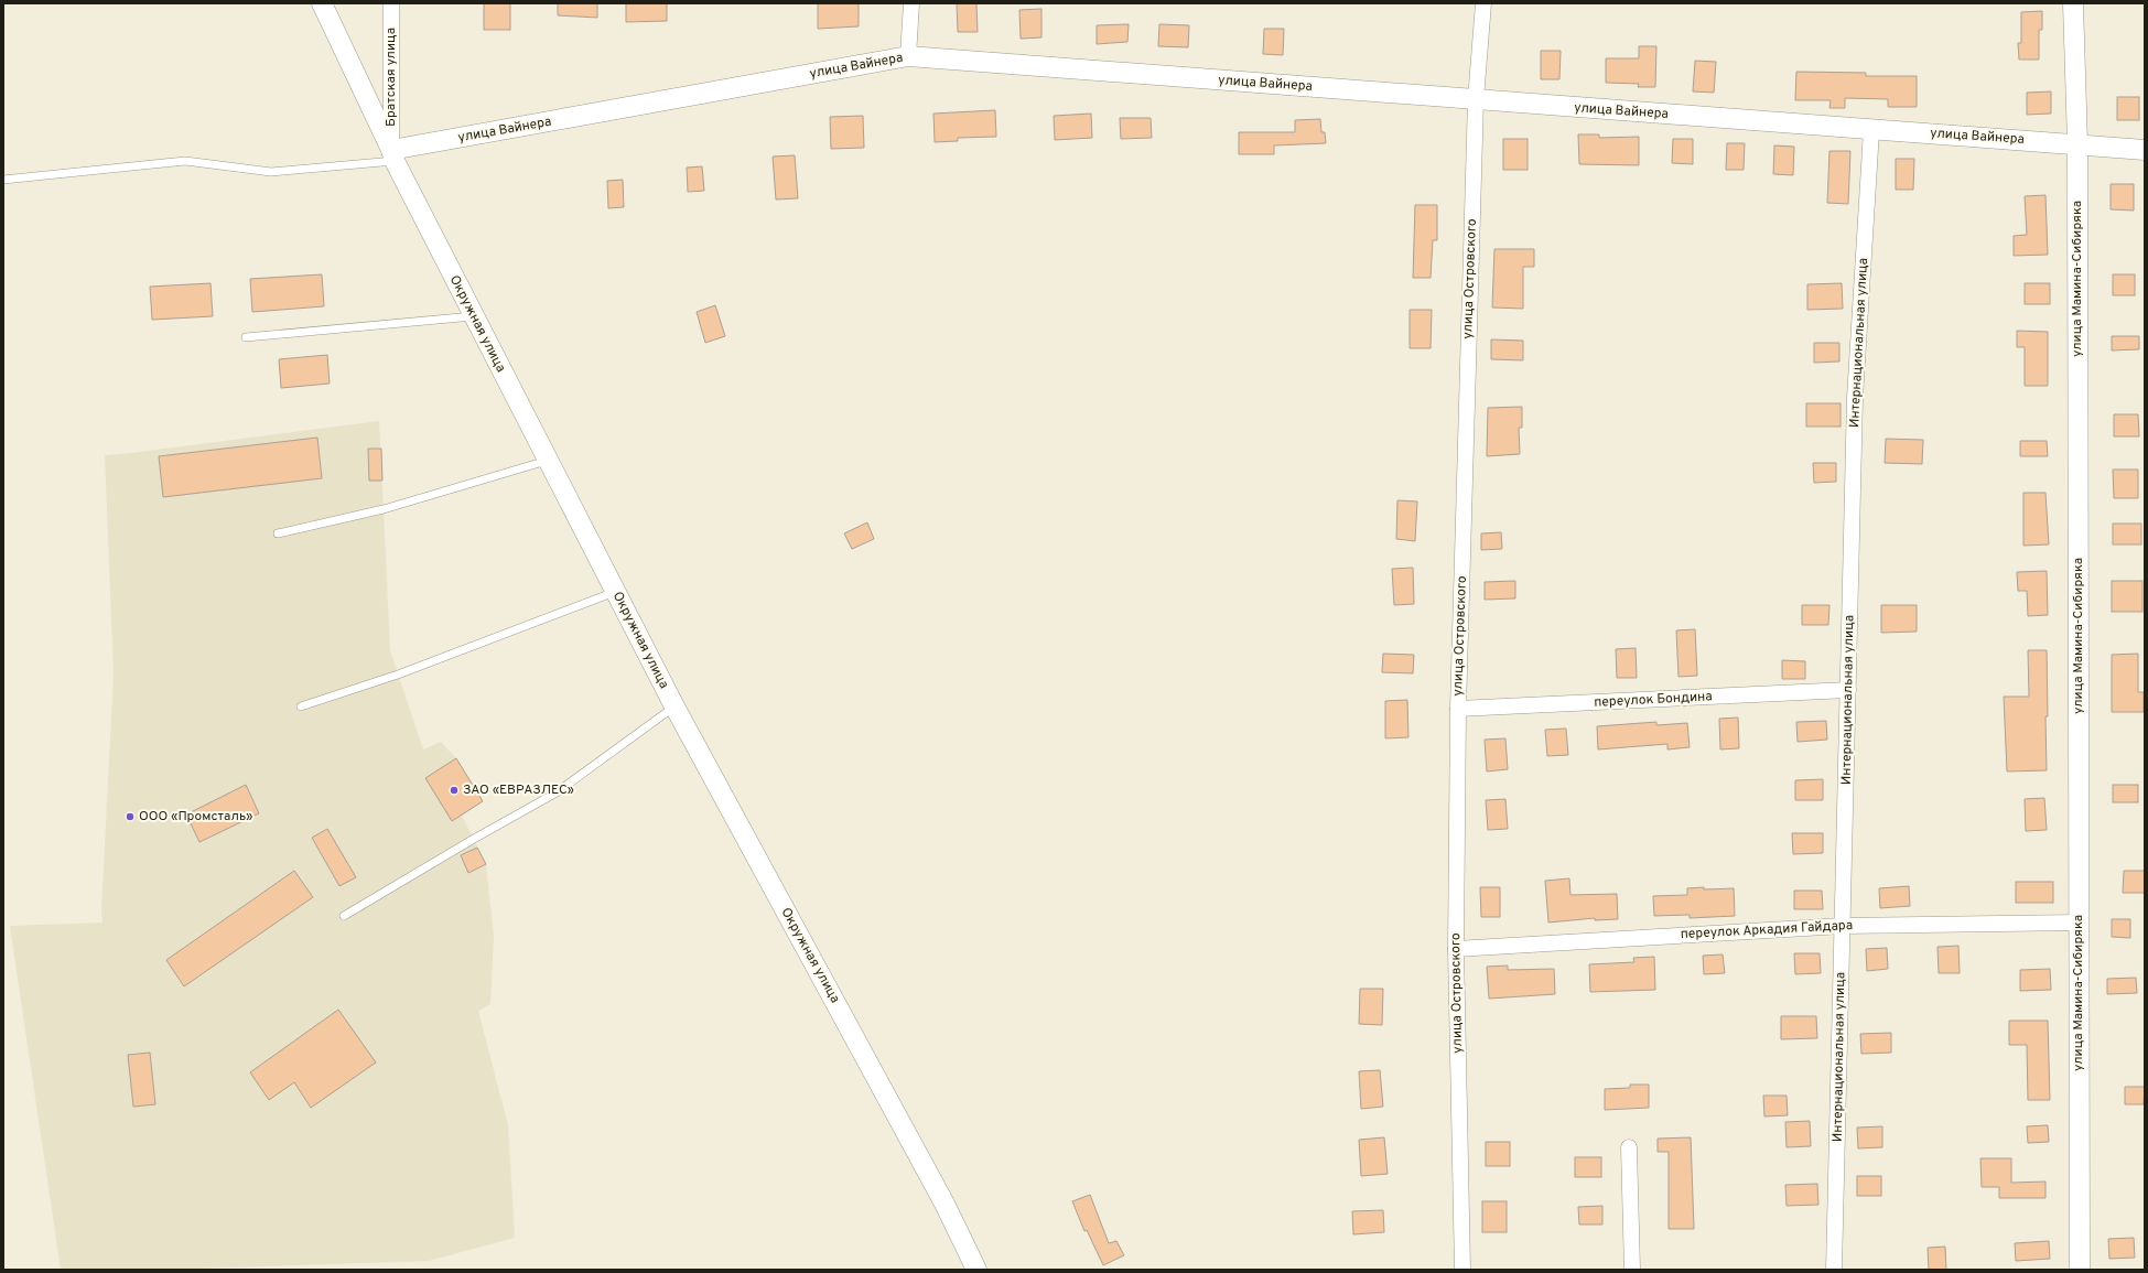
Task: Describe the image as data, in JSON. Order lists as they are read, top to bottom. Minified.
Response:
{"streets":{"street":["улица Вайнера","Братская улица","улица Островского","улица Мамина-Сибиряка","Окружная улица","Интернациональная улица","переулок Бондина","переулок Аркадия Гайдара"]},"crossings":[["улица Вайнера","Братская улица"],["улица Вайнера","улица Островского"],["улица Вайнера","улица Мамина-Сибиряка"],["улица Вайнера","Окружная улица"],["улица Вайнера","Интернациональная улица"],["Братская улица","Окружная улица"],["улица Островского","переулок Бондина"],["улица Островского","переулок Аркадия Гайдара"],["улица Мамина-Сибиряка","переулок Аркадия Гайдара"],["Интернациональная улица","переулок Бондина"],["Интернациональная улица","переулок Аркадия Гайдара"]],"places":["ЗАО «ЕВРАЗЛЕС»","ООО «Промсталь»"]}
